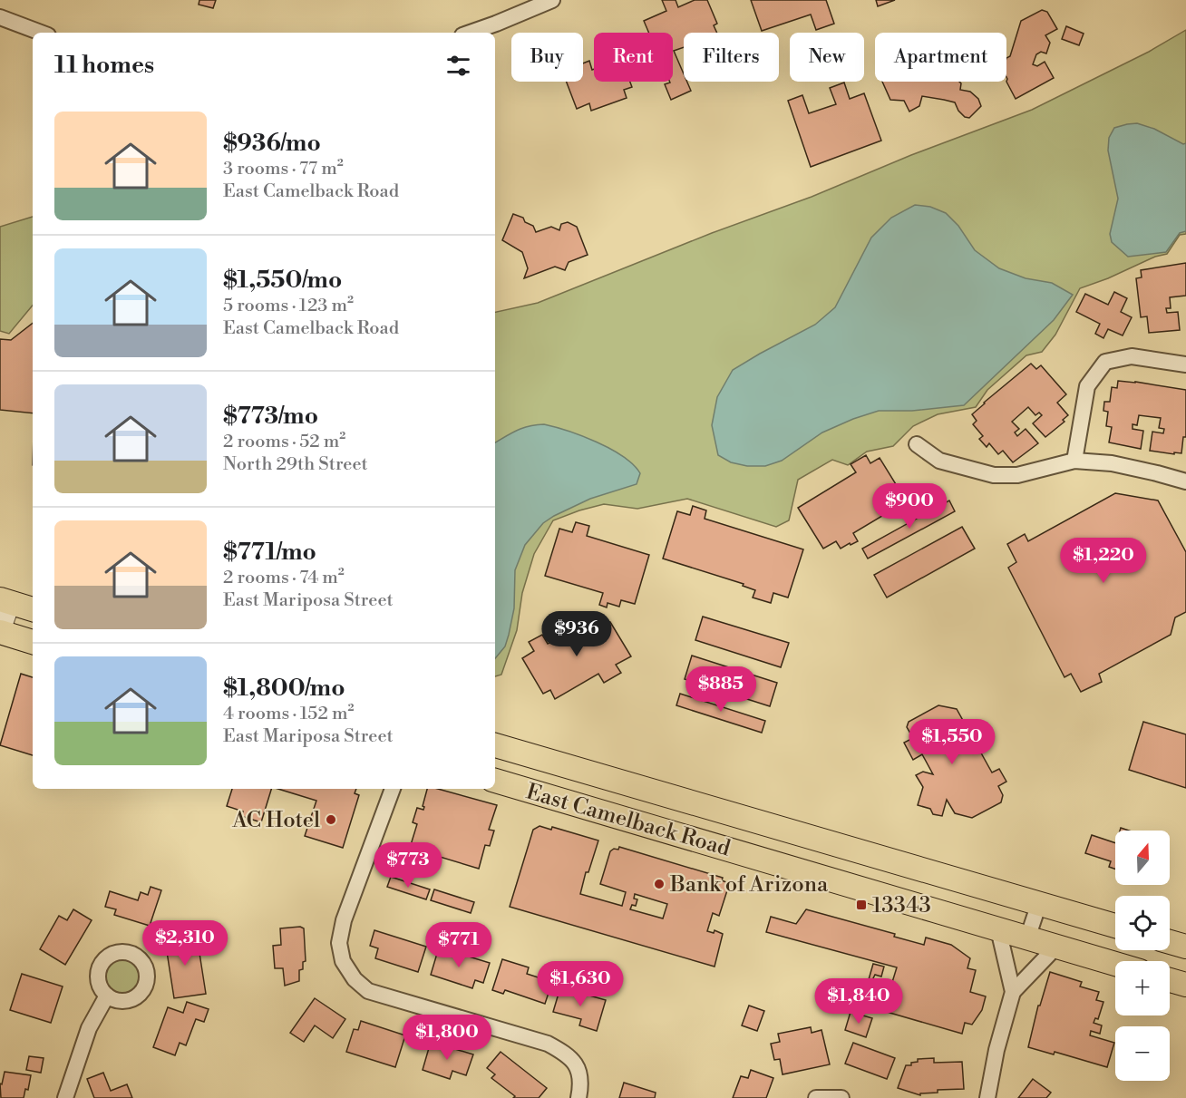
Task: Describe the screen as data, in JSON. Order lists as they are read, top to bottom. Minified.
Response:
{"streets":{"main road":["East Camelback Road"]},"places":{"other":["AC Hotel","Bank of Arizona"],"transit":["13343"]},"north":"top","page":{"chip":["Buy","Rent","Filters","New","Apartment"],"heading":"11 homes","list":[{"name":"$936/mo","note":"3 rooms · 77 m² · East Camelback Road"},{"name":"$1,550/mo","note":"5 rooms · 123 m² · East Camelback Road"},{"name":"$773/mo","note":"2 rooms · 52 m² · North 29th Street"},{"name":"$771/mo","note":"2 rooms · 74 m² · East Mariposa Street"},{"name":"$1,800/mo","note":"4 rooms · 152 m² · East Mariposa Street"}],"price":["$900","$1,220","$936","$885","$1,550","$773","$2,310","$771","$1,630","$1,840","$1,800"],"map_buttons":["+","−"]}}
